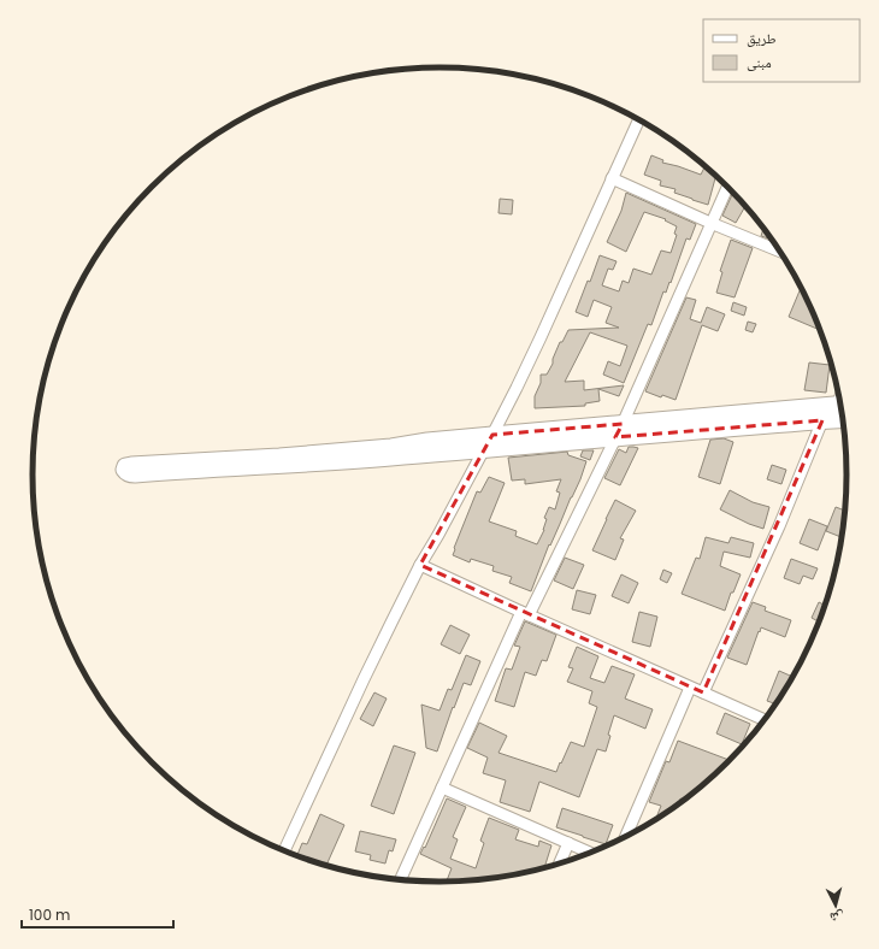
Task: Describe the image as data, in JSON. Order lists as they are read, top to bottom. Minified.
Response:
{"legend":["طريق","مبنى"],"scale_bar":"100 m","north":"bottom"}
